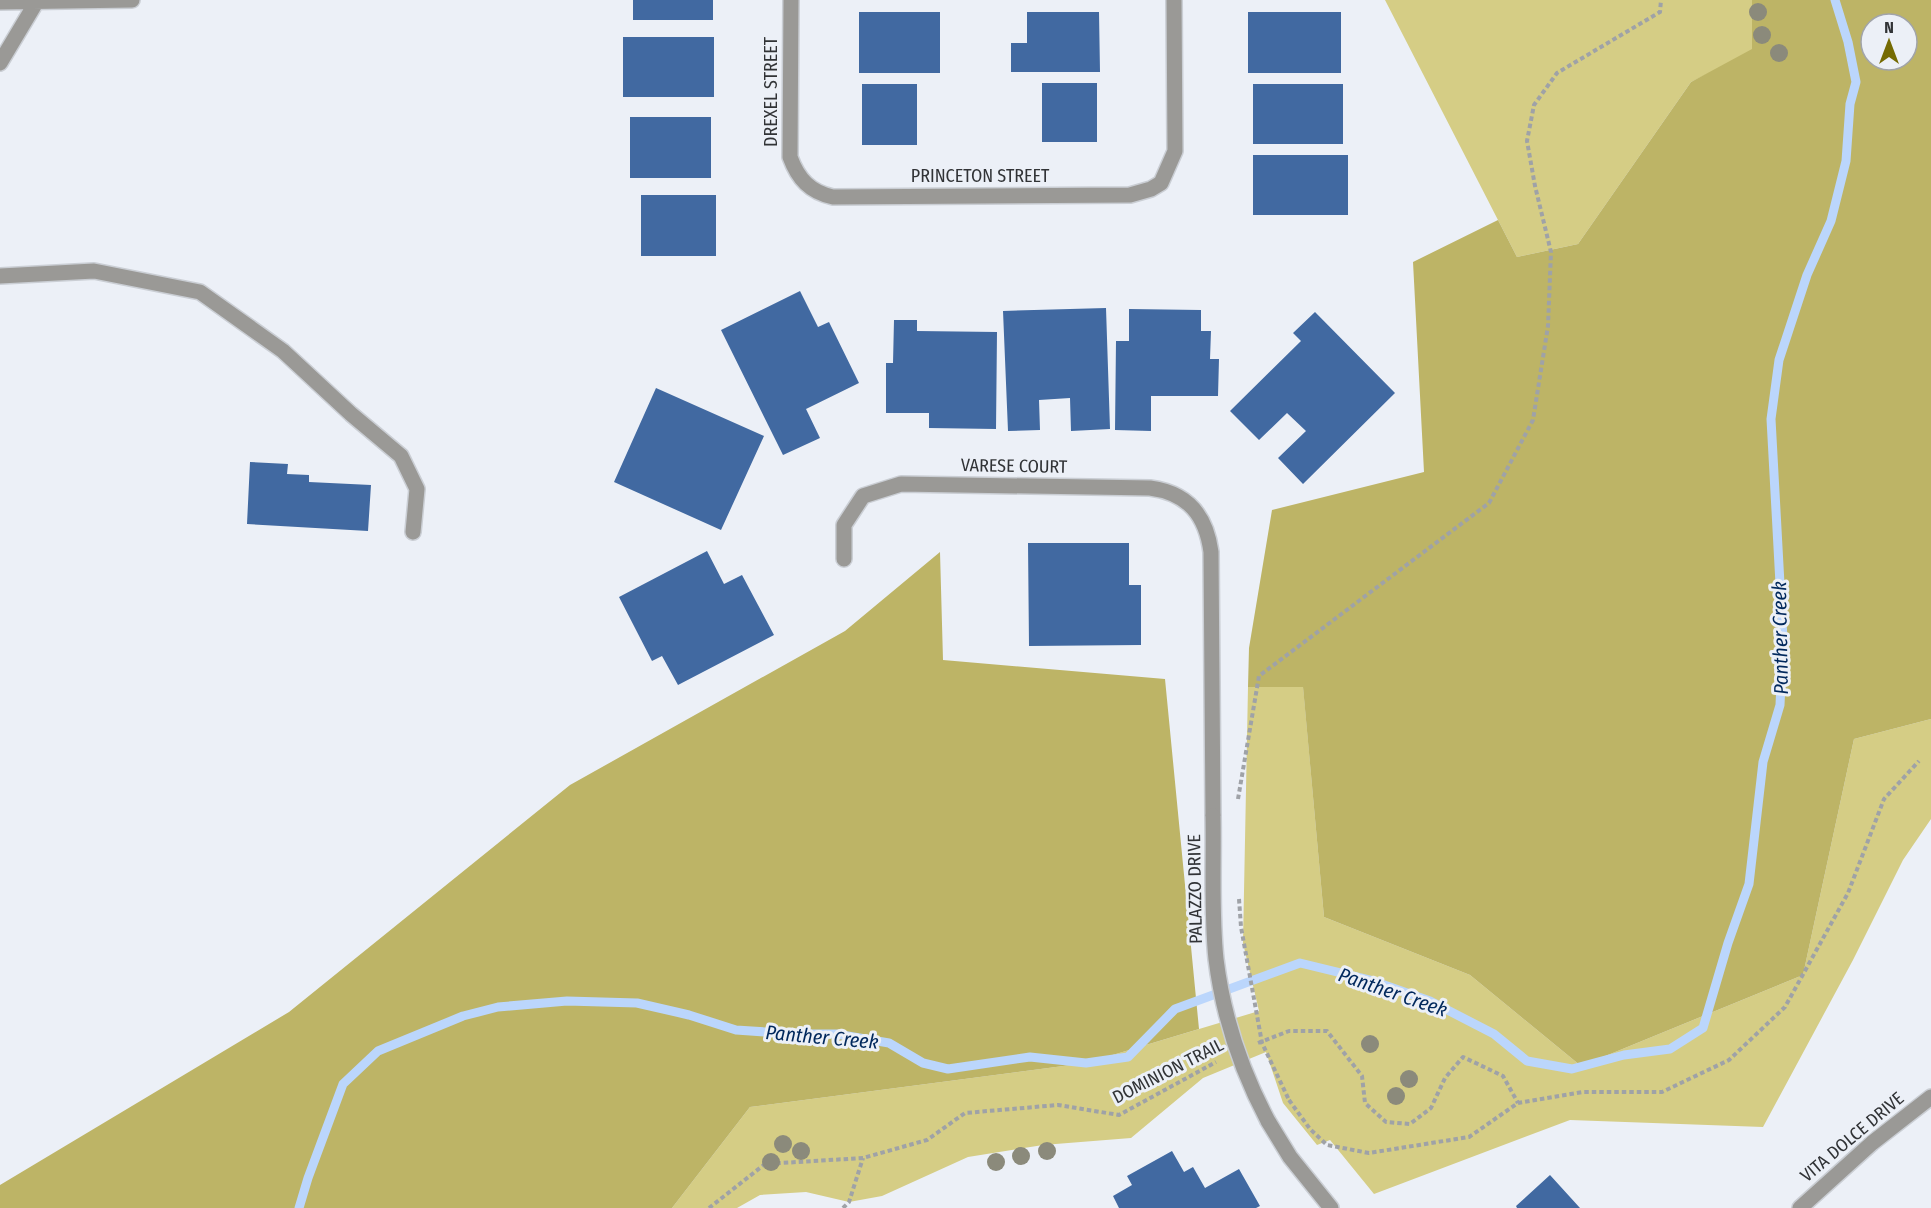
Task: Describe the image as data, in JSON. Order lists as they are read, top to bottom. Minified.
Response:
{"streets":{"street":["DREXEL STREET","PRINCETON STREET","VARESE COURT","PALAZZO DRIVE","VITA DOLCE DRIVE"],"path":["DOMINION TRAIL"]},"crossings":[["DREXEL STREET","PRINCETON STREET"],["VARESE COURT","PALAZZO DRIVE"]],"water":["Panther Creek"],"north":"top"}
